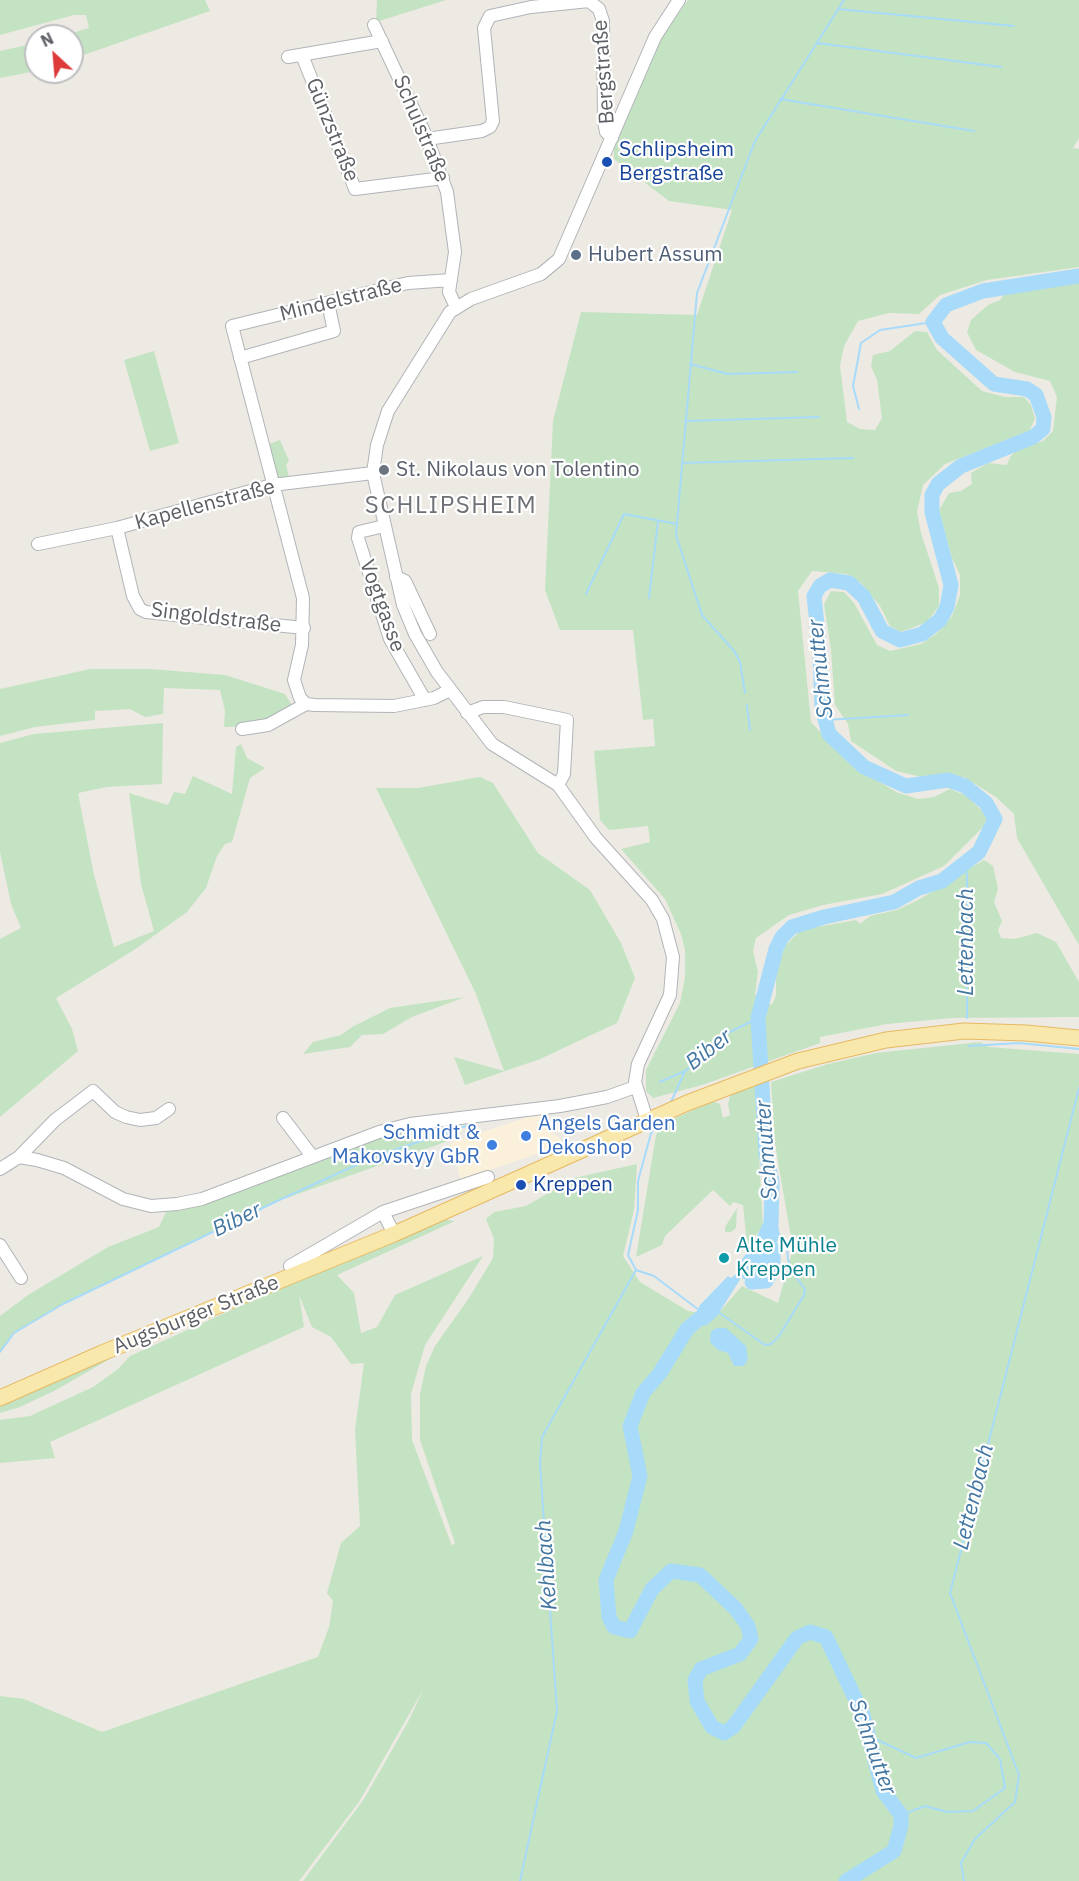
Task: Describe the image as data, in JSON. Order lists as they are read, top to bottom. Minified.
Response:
{"streets":{"main road":["Augsburger Straße"],"street":["Bergstraße","Schulstraße","Günzstraße","Mindelstraße","Kapellenstraße","Vogtgasse","Singoldstraße"]},"crossings":[["Bergstraße","Schulstraße"],["Schulstraße","Günzstraße"],["Schulstraße","Mindelstraße"],["Kapellenstraße","Singoldstraße"]],"districts":["SCHLIPSHEIM"],"water":["Schmutter","Lettenbach","Biber","Kehlbach"],"places":["Schlipsheim Bergstraße","Hubert Assum","St. Nikolaus von Tolentino","Angels Garden Dekoshop","Schmidt & Makovskyy GbR","Kreppen","Alte Mühle Kreppen"],"north":"top left"}
